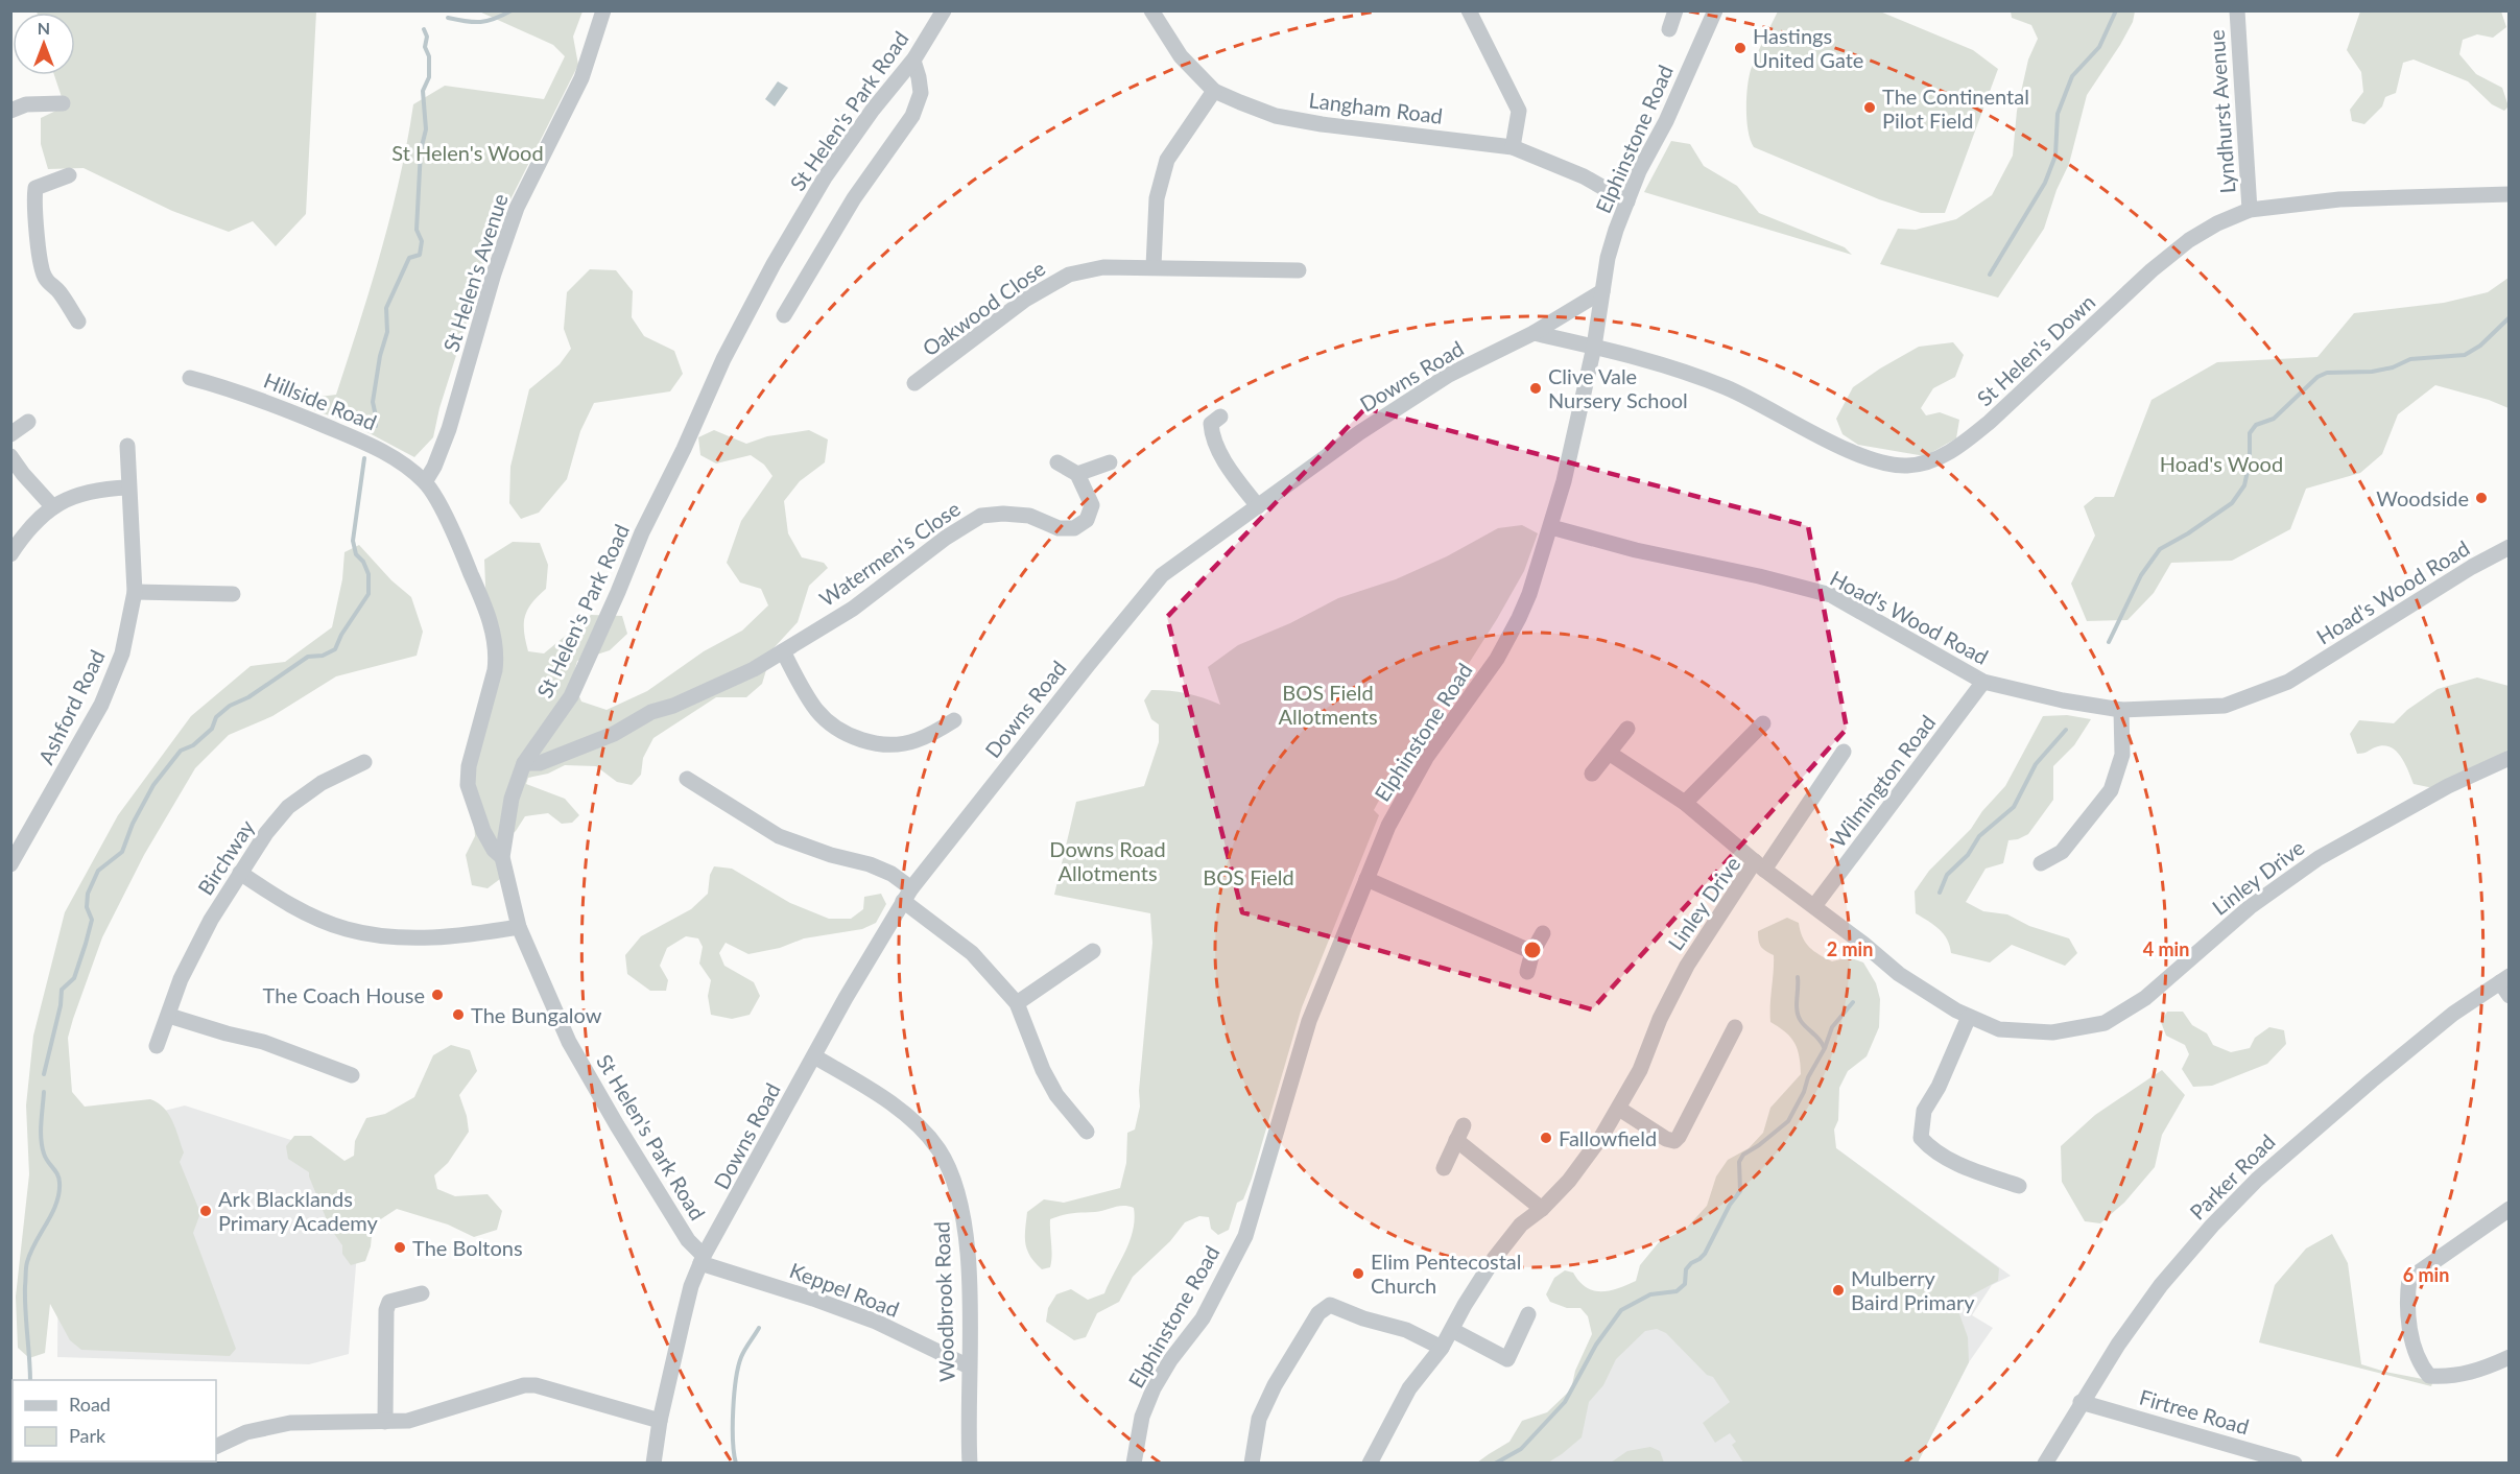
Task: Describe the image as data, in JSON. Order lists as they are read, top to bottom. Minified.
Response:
{"streets":{"street":["Langham Road","St Helen's Park Road","Lyndhurst Avenue","Elphinstone Road","St Helen's Avenue","Oakwood Close","St Helen's Down","Downs Road","Hillside Road","Watermen's Close","Hoad's Wood Road","Ashford Road","Wilmington Road","Birchway","Linley Drive","Parker Road","Keppel Road","Woodbrook Road","Firtree Road"]},"crossings":[["Langham Road","Elphinstone Road"],["St Helen's Park Road","Downs Road"],["St Helen's Park Road","Watermen's Close"],["St Helen's Park Road","Keppel Road"],["Lyndhurst Avenue","St Helen's Down"],["Elphinstone Road","St Helen's Down"],["Elphinstone Road","Downs Road"],["Elphinstone Road","Hoad's Wood Road"],["St Helen's Avenue","Hillside Road"],["Downs Road","Keppel Road"],["Downs Road","Woodbrook Road"],["Hoad's Wood Road","Wilmington Road"],["Wilmington Road","Linley Drive"],["Parker Road","Firtree Road"],["Keppel Road","Woodbrook Road"]],"parks":["St Helen's Wood","Hoad's Wood","BOS Field Allotments","Downs Road Allotments","BOS Field"],"places":["Hastings United Gate","The Continental Pilot Field","Clive Vale Nursery School","Woodside","The Coach House","The Bungalow","Fallowfield","Ark Blacklands Primary Academy","The Boltons","Elim Pentecostal Church","Mulberry Baird Primary"],"legend":["Road","Park"],"north":"top","rings":["2 min","4 min","6 min"]}
